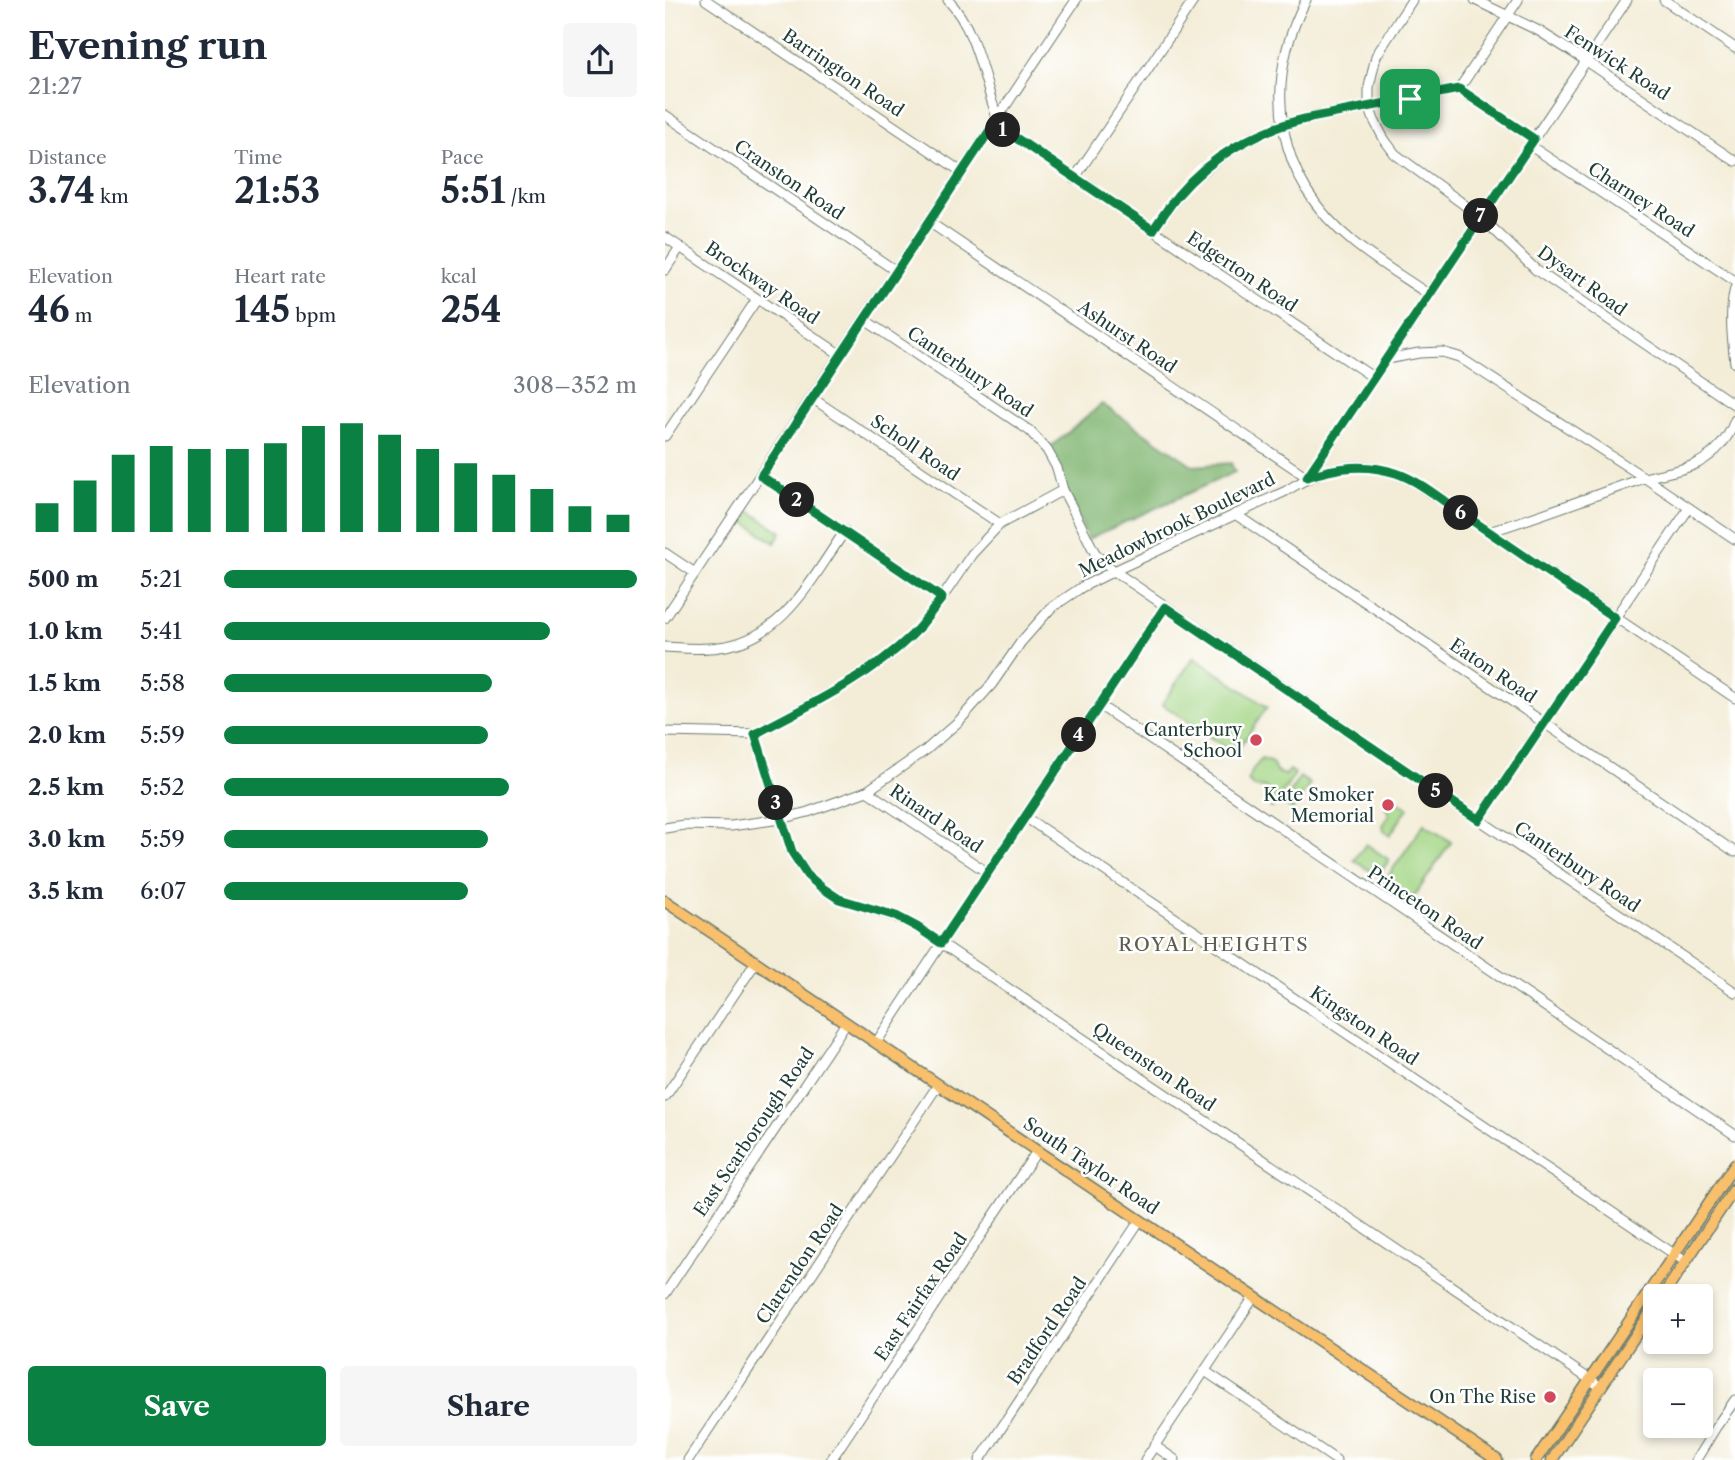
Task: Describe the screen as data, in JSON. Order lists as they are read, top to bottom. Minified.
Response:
{"streets":{"main road":["South Taylor Road"],"street":["Fenwick Road","Barrington Road","Cranston Road","Charney Road","Edgerton Road","Dysart Road","Brockway Road","Ashurst Road","Canterbury Road","Scholl Road","Meadowbrook Boulevard","Eaton Road","Rinard Road","Princeton Road","Kingston Road","Queenston Road","East Scarborough Road","Clarendon Road","East Fairfax Road","Bradford Road"]},"crossings":[["Ashurst Road","Meadowbrook Boulevard"],["Canterbury Road","Meadowbrook Boulevard"],["Meadowbrook Boulevard","Eaton Road"],["Meadowbrook Boulevard","Rinard Road"],["Meadowbrook Boulevard","Queenston Road"],["East Scarborough Road","South Taylor Road"],["South Taylor Road","Clarendon Road"],["South Taylor Road","East Fairfax Road"],["South Taylor Road","Bradford Road"]],"districts":["ROYAL HEIGHTS"],"places":["Canterbury School","Kate Smoker Memorial","On The Rise"],"page":{"heading":["Evening run","21:27"],"pins":["1","7","2","6","4","5","3"],"stats":[["Distance","3.74 km"],["Time","21:53"],["Pace","5:51 /km"],["Elevation","46 m"],["Heart rate","145 bpm"],["kcal","254"]],"chart":["Elevation","308–352 m"],"list":[{"name":"500 m","note":"5:21"},{"name":"1.0 km","note":"5:41"},{"name":"1.5 km","note":"5:58"},{"name":"2.0 km","note":"5:59"},{"name":"2.5 km","note":"5:52"},{"name":"3.0 km","note":"5:59"},{"name":"3.5 km","note":"6:07"}],"map_buttons":["+","−"],"buttons":["Save","Share"]}}
